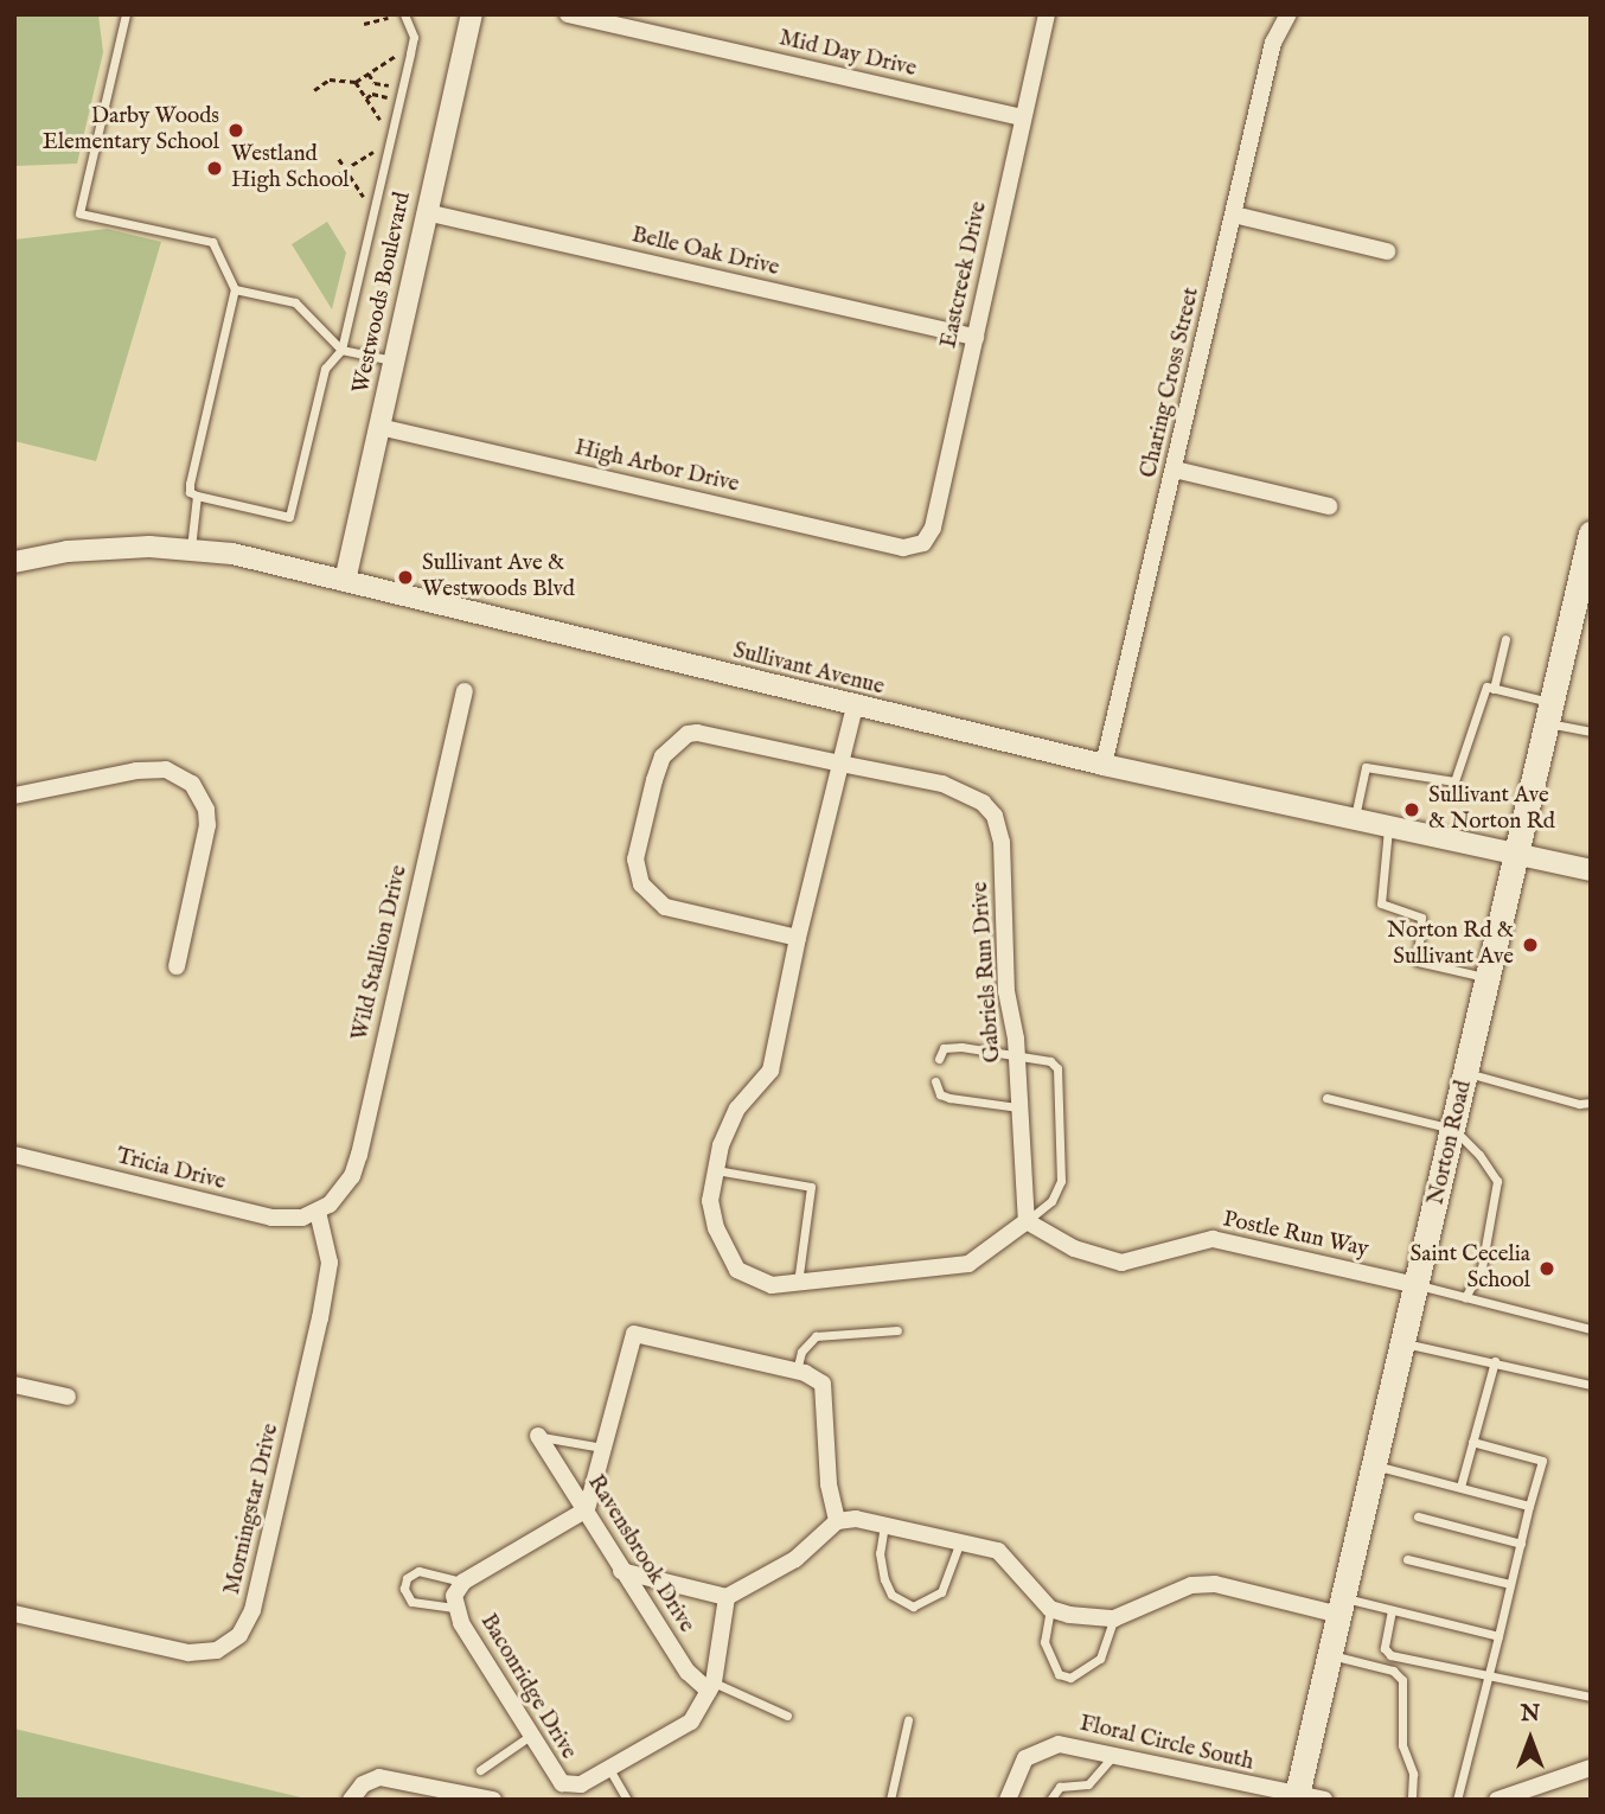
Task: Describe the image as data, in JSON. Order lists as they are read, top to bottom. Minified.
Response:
{"streets":{"main road":["Norton Road"],"street":["Mid Day Drive","Belle Oak Drive","Eastcreek Drive","Westwoods Boulevard","Charing Cross Street","High Arbor Drive","Sullivant Avenue","Wild Stallion Drive","Gabriels Run Drive","Tricia Drive","Postle Run Way","Morningstar Drive","Ravensbrook Drive","Baconridge Drive","Floral Circle South"]},"crossings":[["Mid Day Drive","Eastcreek Drive"],["Belle Oak Drive","Eastcreek Drive"],["Belle Oak Drive","Westwoods Boulevard"],["Eastcreek Drive","High Arbor Drive"],["Westwoods Boulevard","High Arbor Drive"],["Westwoods Boulevard","Sullivant Avenue"],["Charing Cross Street","Sullivant Avenue"],["Sullivant Avenue","Norton Road"],["Wild Stallion Drive","Tricia Drive"],["Wild Stallion Drive","Morningstar Drive"],["Gabriels Run Drive","Postle Run Way"],["Norton Road","Postle Run Way"],["Norton Road","Floral Circle South"],["Tricia Drive","Morningstar Drive"],["Ravensbrook Drive","Baconridge Drive"]],"places":["Darby Woods Elementary School","Westland High School","Sullivant Ave & Westwoods Blvd","Sullivant Ave & Norton Rd","Norton Rd & Sullivant Ave","Saint Cecelia School"],"north":"top"}
